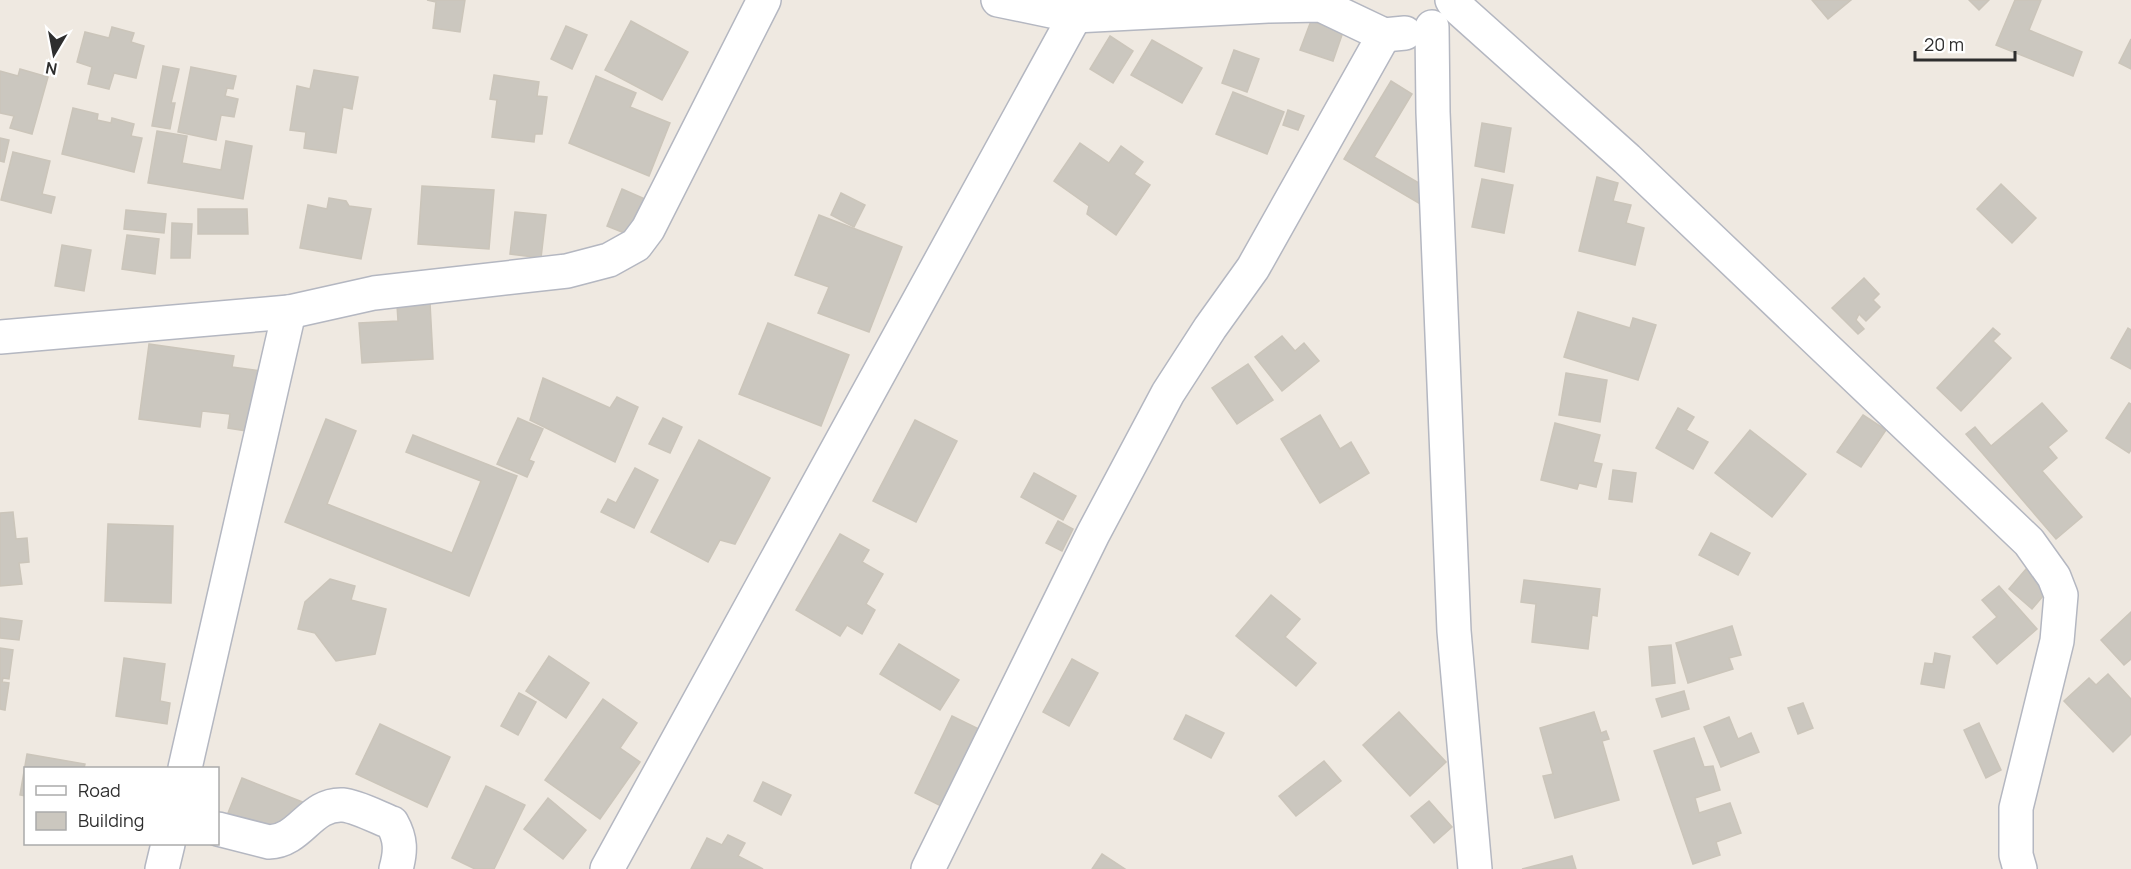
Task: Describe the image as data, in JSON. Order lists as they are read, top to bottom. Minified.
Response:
{"legend":["Road","Building"],"scale_bar":"20 m","north":"bottom"}
